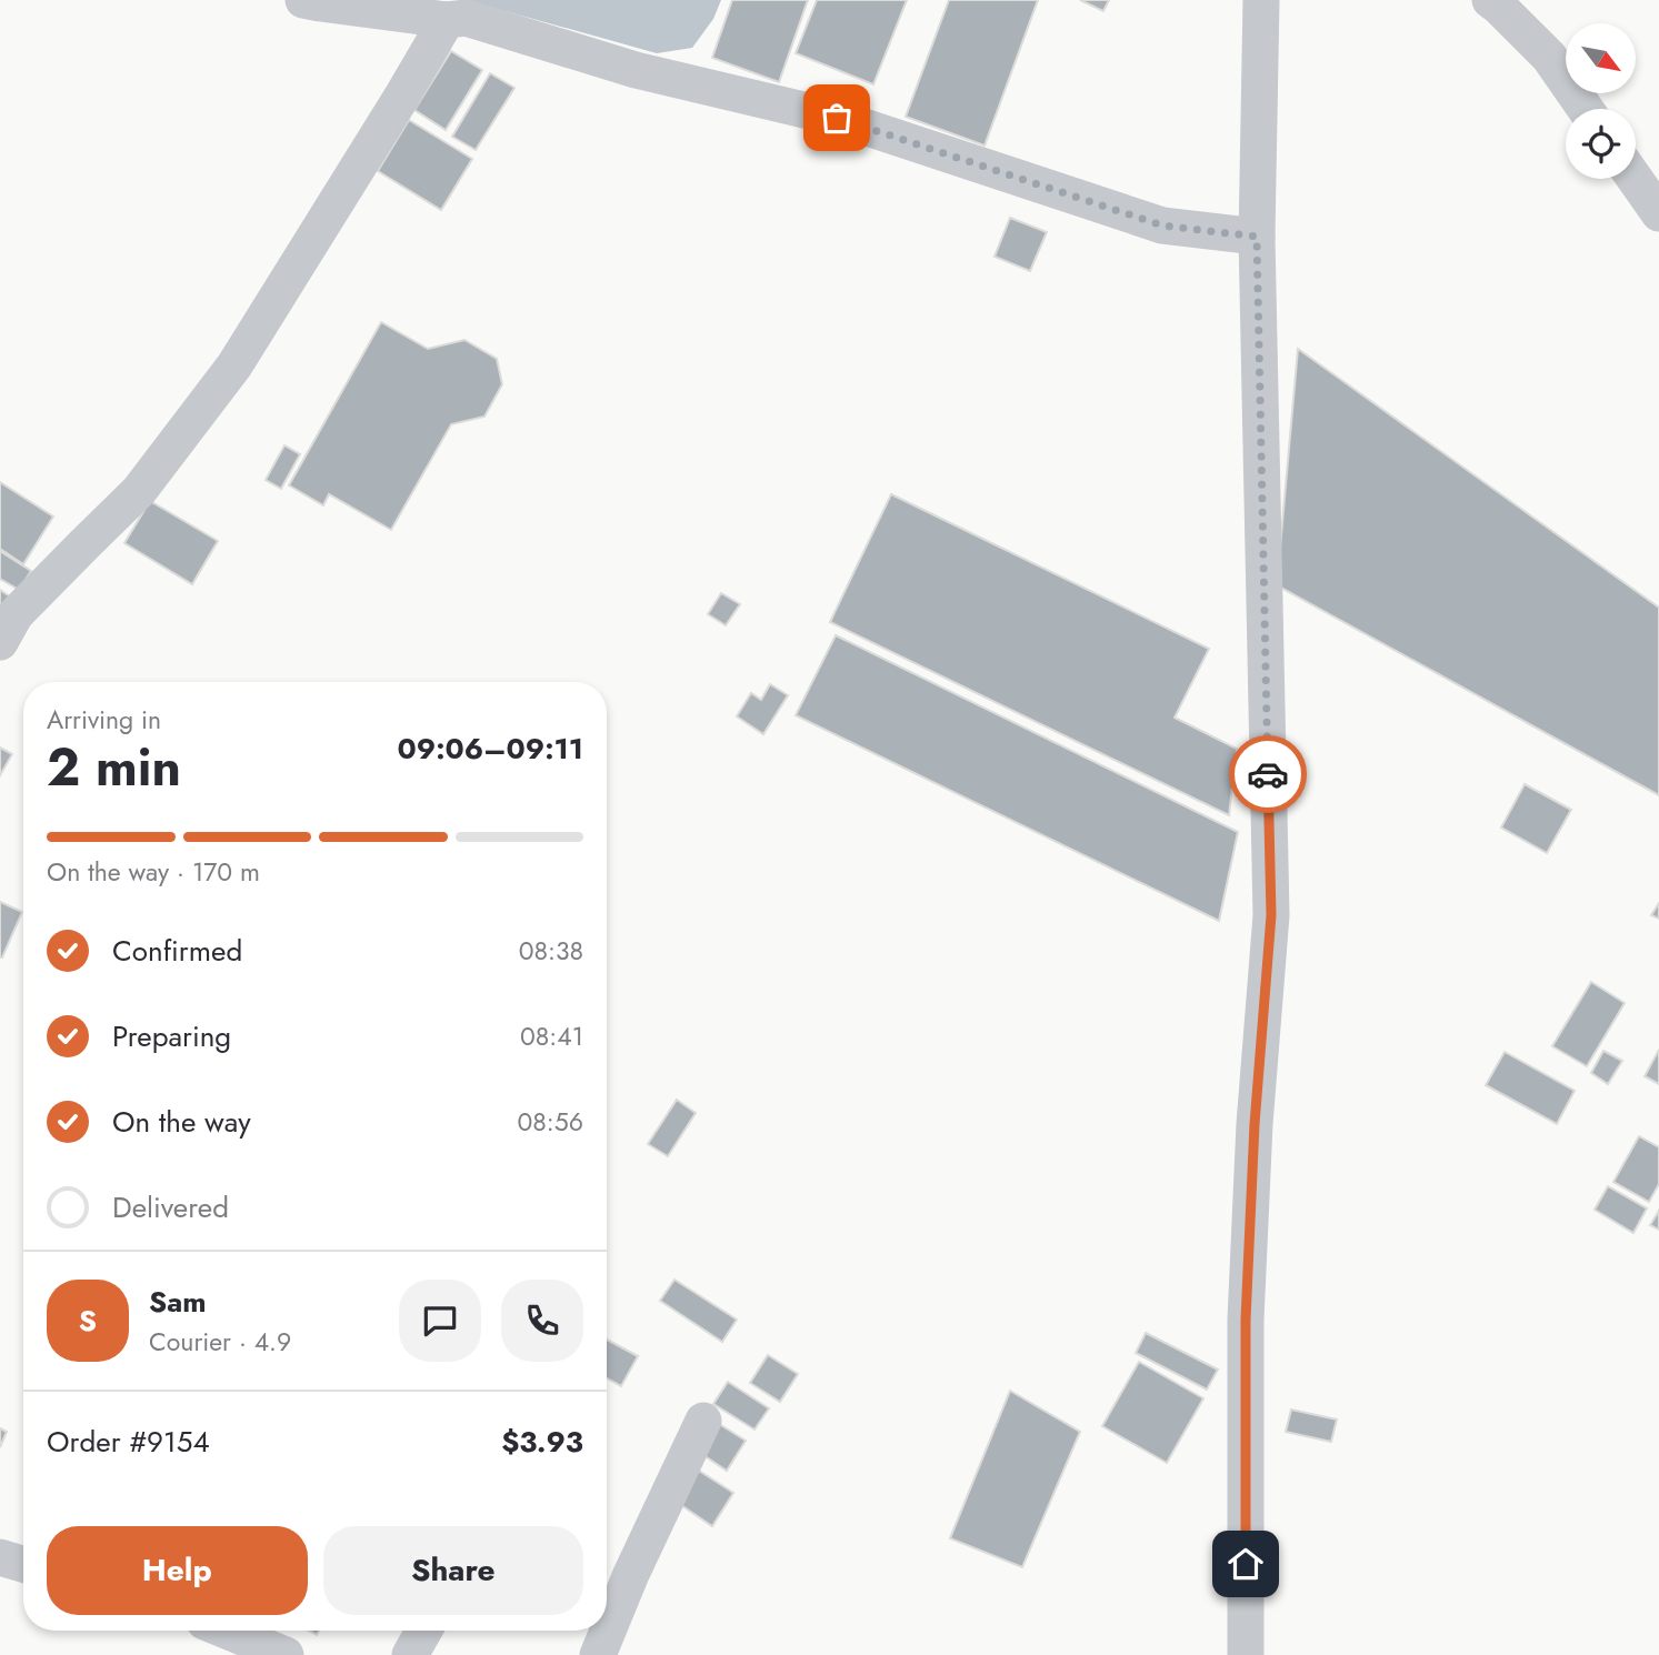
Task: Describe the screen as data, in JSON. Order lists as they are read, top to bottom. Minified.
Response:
{"north":"bottom right","page":{"heading":["2 min","Arriving in","09:06–09:11"],"panel":["Sam","Courier · 4.9","Order #9154","$3.93"],"bar":"On the way · 170 m","list":[["Confirmed","08:38"],["Preparing","08:41"],["On the way","08:56"],"Delivered"],"round":"S","buttons":["Help","Share"]}}
